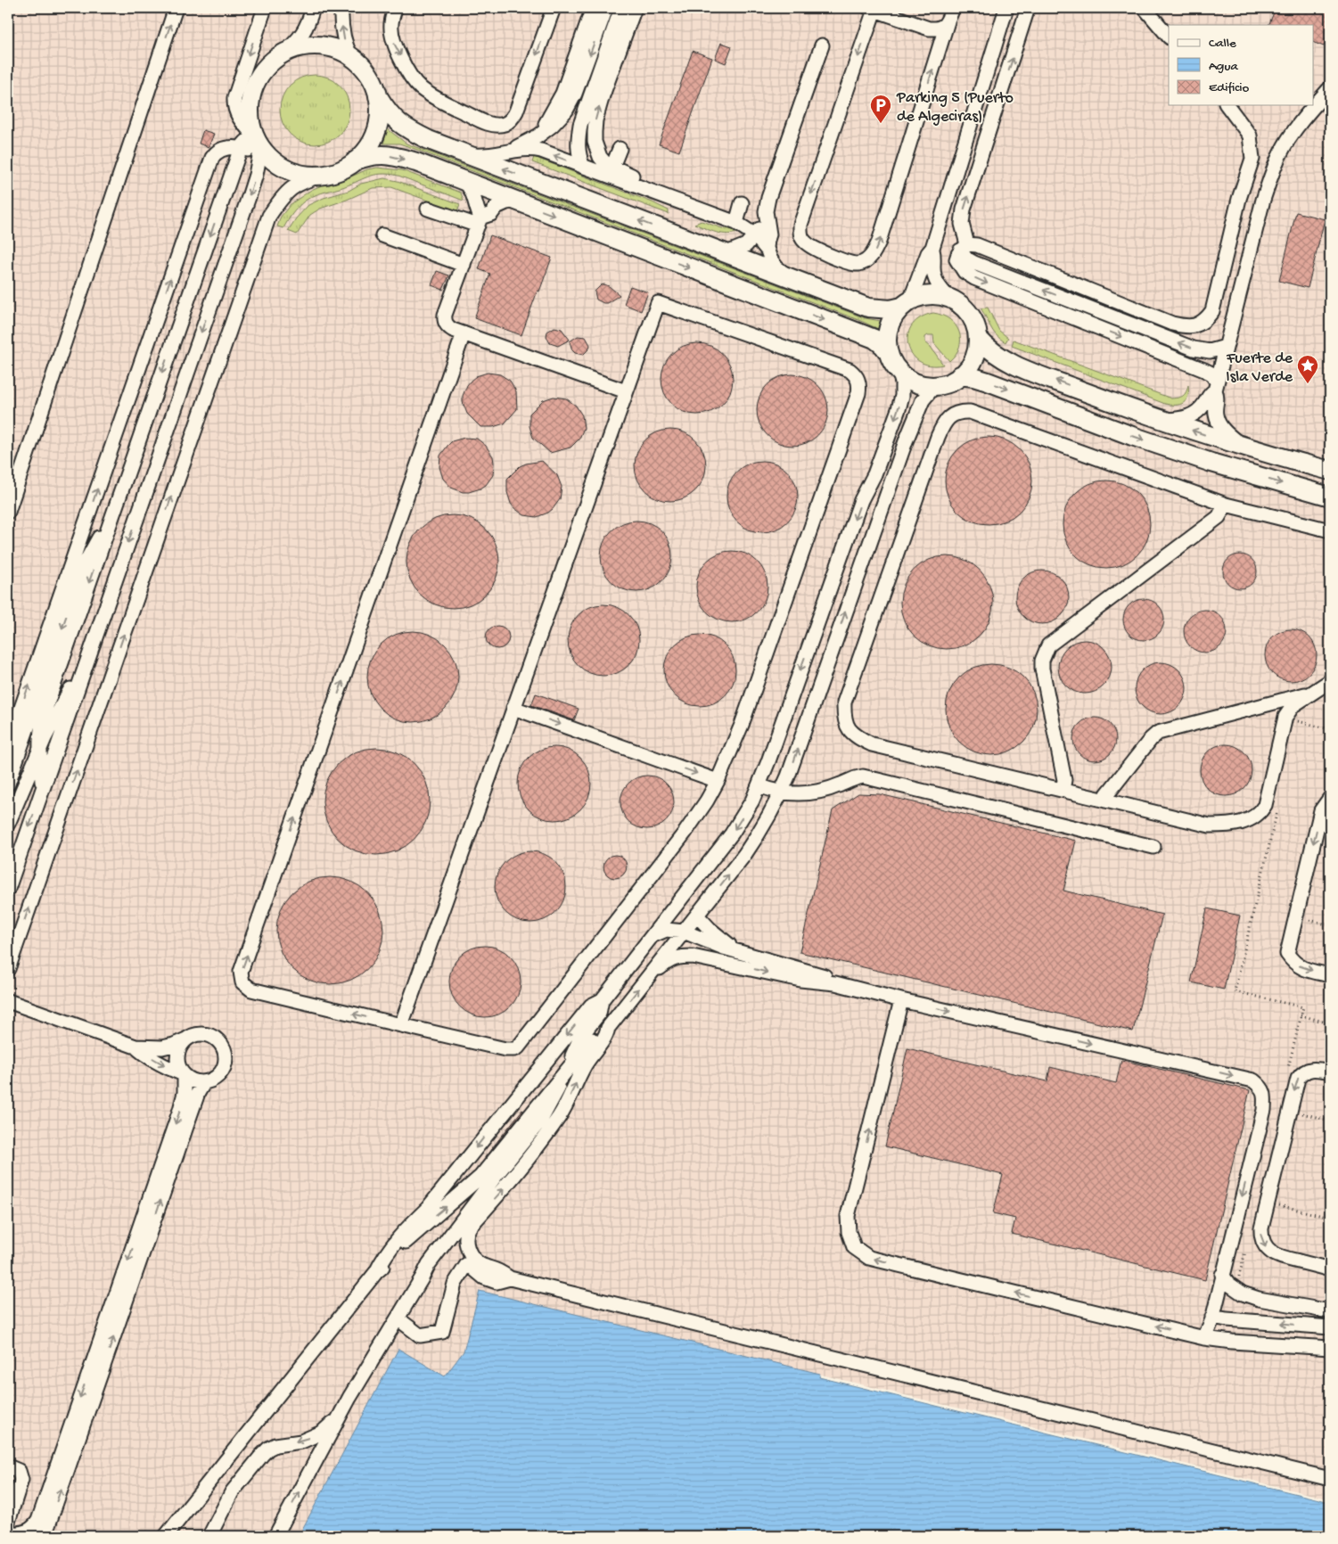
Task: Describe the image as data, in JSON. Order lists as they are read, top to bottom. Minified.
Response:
{"places":{"parking":["Parking 5 (Puerto de Algeciras)"],"place":["Fuerte de Isla Verde"]},"legend":["Calle","Agua","Edificio"]}
